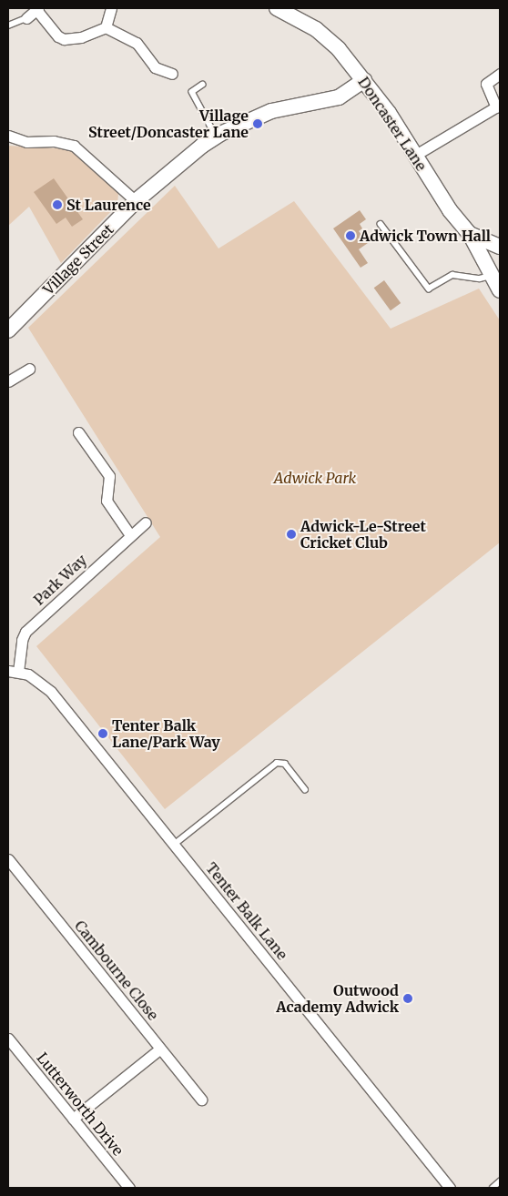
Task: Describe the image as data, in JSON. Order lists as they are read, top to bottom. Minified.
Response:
{"streets":{"street":["Doncaster Lane","Village Street","Park Way","Tenter Balk Lane","Cambourne Close","Lutterworth Drive"]},"crossings":[["Doncaster Lane","Village Street"],["Park Way","Tenter Balk Lane"]],"parks":["Adwick Park"],"places":["Village Street/Doncaster Lane","St Laurence","Adwick Town Hall","Adwick-Le-Street Cricket Club","Tenter Balk Lane/Park Way","Outwood Academy Adwick"]}
